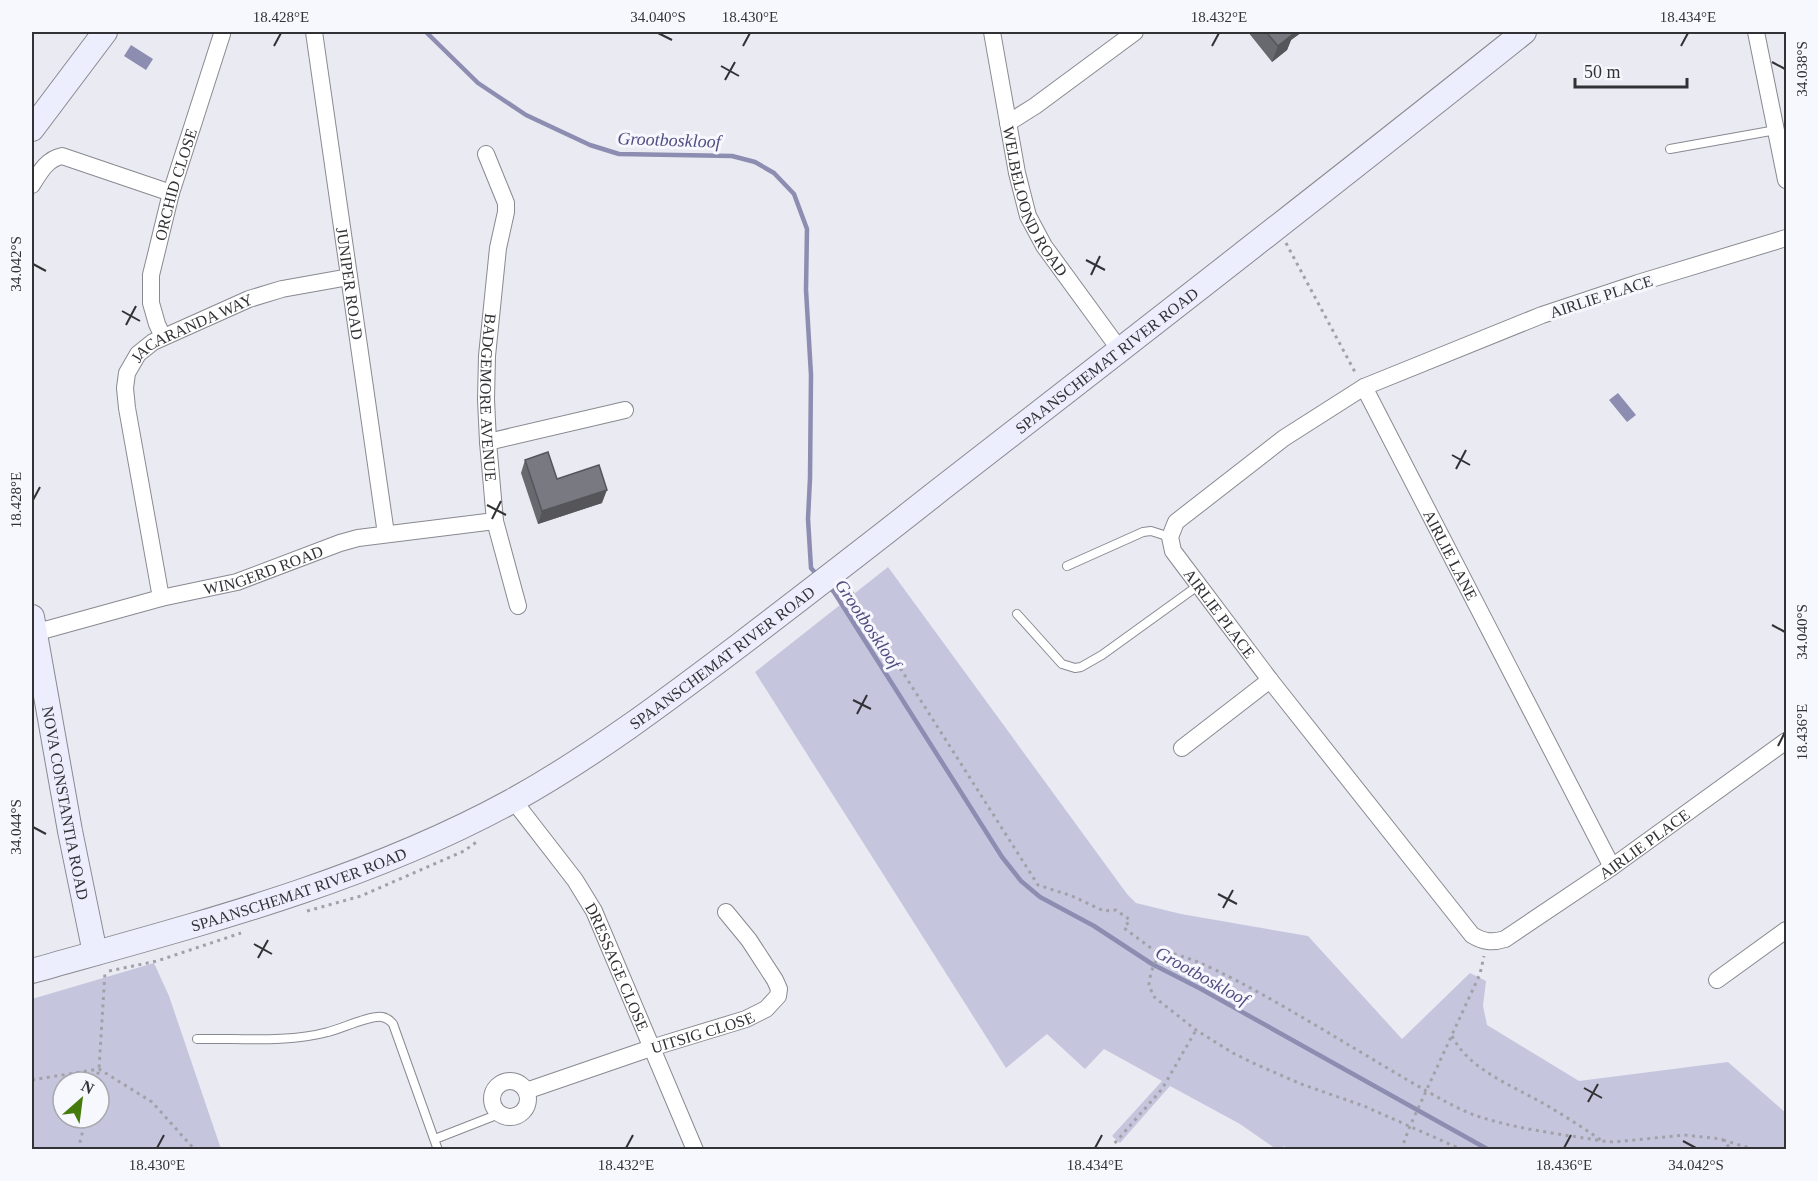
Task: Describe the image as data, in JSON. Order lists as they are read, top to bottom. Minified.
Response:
{"streets":{"main road":["SPAANSCHEMAT RIVER ROAD","NOVA CONSTANTIA ROAD"],"street":["ORCHID CLOSE","WELBELOOND ROAD","JUNIPER ROAD","AIRLIE PLACE","JACARANDA WAY","BADGEMORE AVENUE","AIRLIE LANE","WINGERD ROAD","DRESSAGE CLOSE","UITSIG CLOSE"]},"crossings":[["ORCHID CLOSE","JACARANDA WAY"],["WELBELOOND ROAD","SPAANSCHEMAT RIVER ROAD"],["JUNIPER ROAD","JACARANDA WAY"],["JUNIPER ROAD","WINGERD ROAD"],["AIRLIE PLACE","AIRLIE LANE"],["JACARANDA WAY","WINGERD ROAD"],["SPAANSCHEMAT RIVER ROAD","NOVA CONSTANTIA ROAD"],["SPAANSCHEMAT RIVER ROAD","DRESSAGE CLOSE"],["BADGEMORE AVENUE","WINGERD ROAD"],["WINGERD ROAD","NOVA CONSTANTIA ROAD"],["DRESSAGE CLOSE","UITSIG CLOSE"]],"water":["Grootboskloof"],"scale_bar":"50 m","north":"top right","coordinates":["18.428°E","34.040°S","18.430°E","18.432°E","18.434°E","34.038°S","34.042°S","18.436°E","34.044°S"]}
